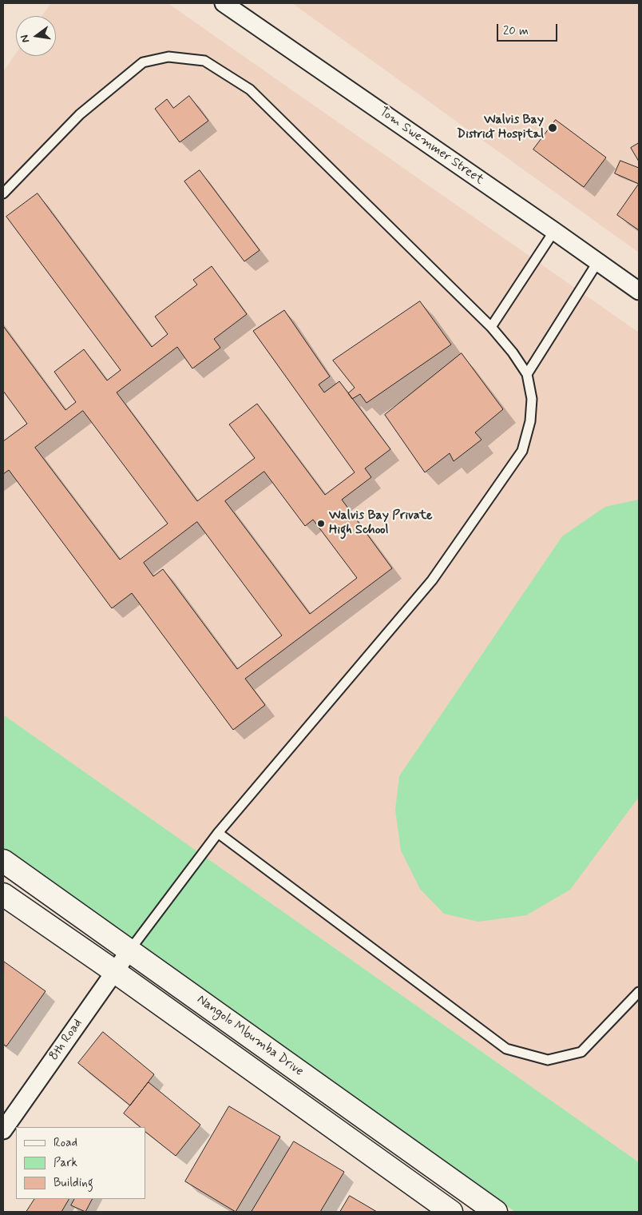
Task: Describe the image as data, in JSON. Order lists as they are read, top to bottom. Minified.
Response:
{"streets":{"street":["Tom Swemmer Street","Nangolo Mbumba Drive","8th Road"]},"crossings":[["Nangolo Mbumba Drive","8th Road"]],"places":["Walvis Bay District Hospital","Walvis Bay Private High School"],"legend":["Road","Park","Building"],"scale_bar":"20 m","north":"left"}
